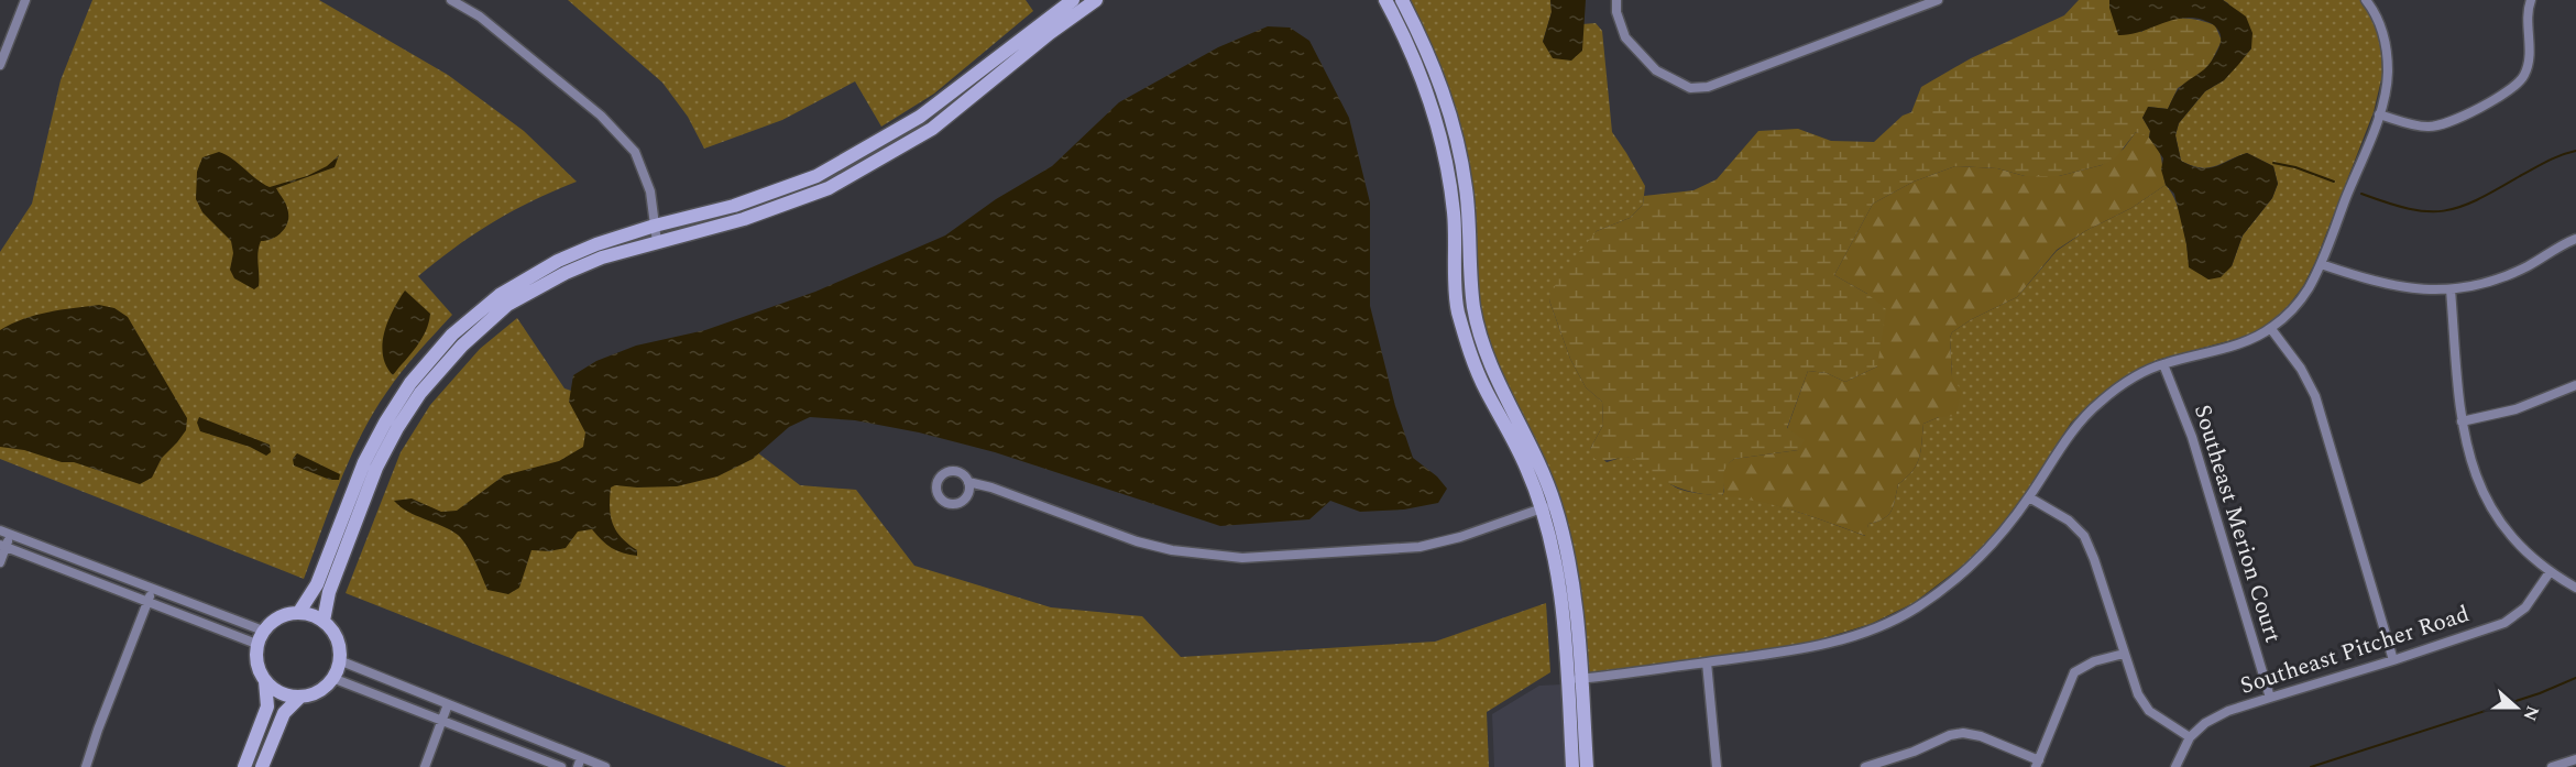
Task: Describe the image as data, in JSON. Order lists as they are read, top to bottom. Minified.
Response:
{"streets":{"street":["Southeast Merion Court","Southeast Pitcher Road"]},"crossings":[["Southeast Merion Court","Southeast Pitcher Road"]],"north":"right"}
